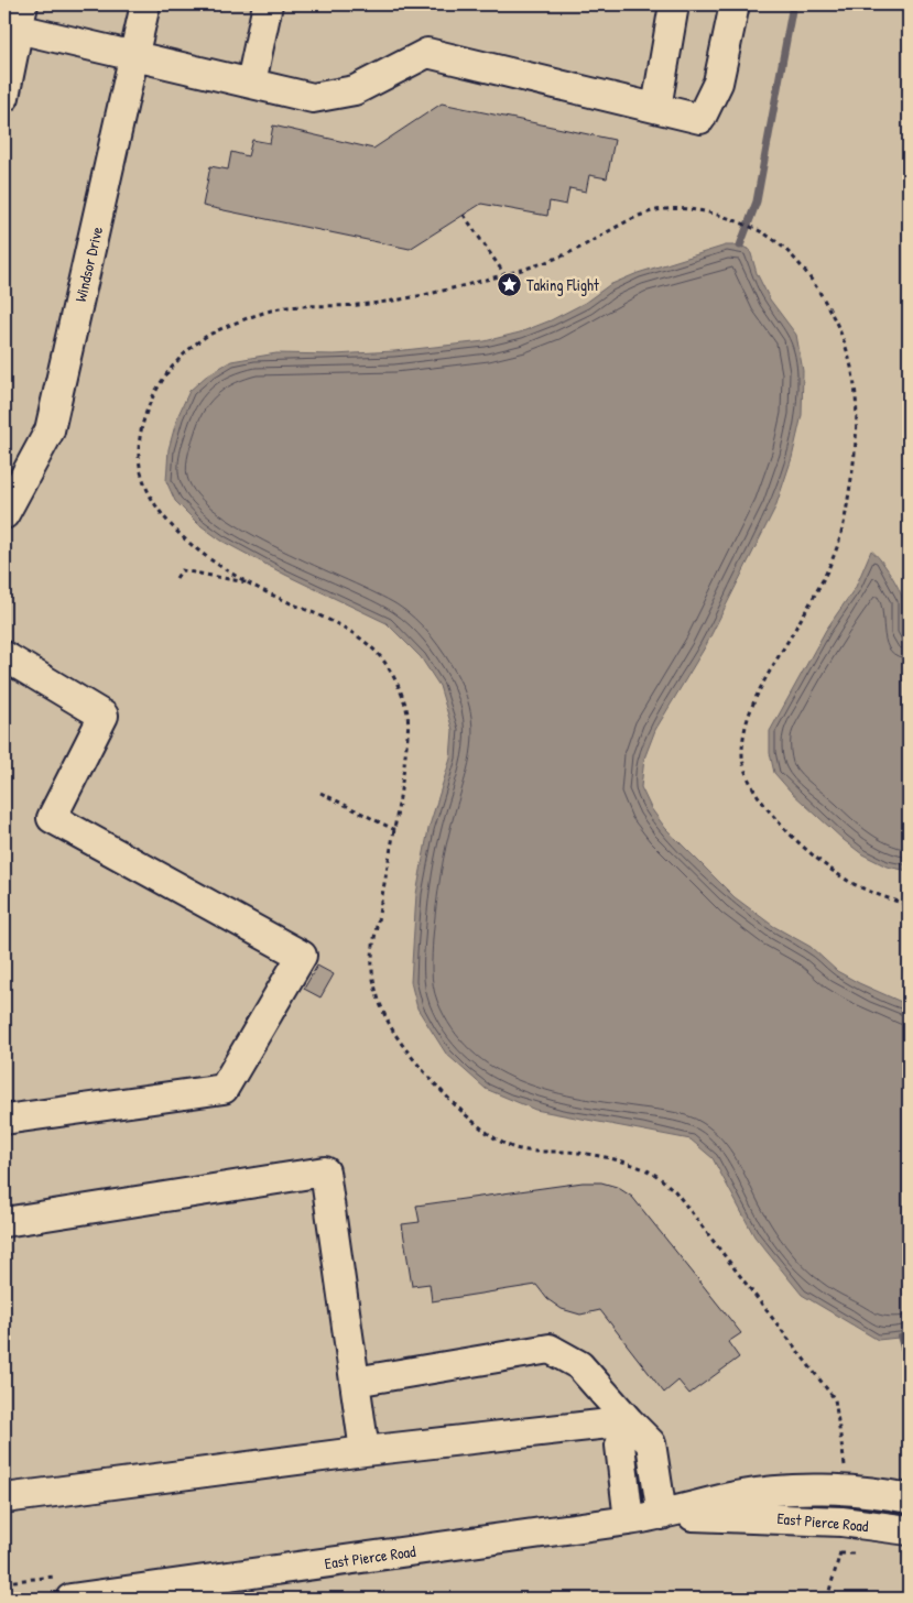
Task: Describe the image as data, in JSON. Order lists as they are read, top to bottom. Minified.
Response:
{"streets":{"street":["Windsor Drive","East Pierce Road"]},"places":{"place":["Taking Flight"]}}
